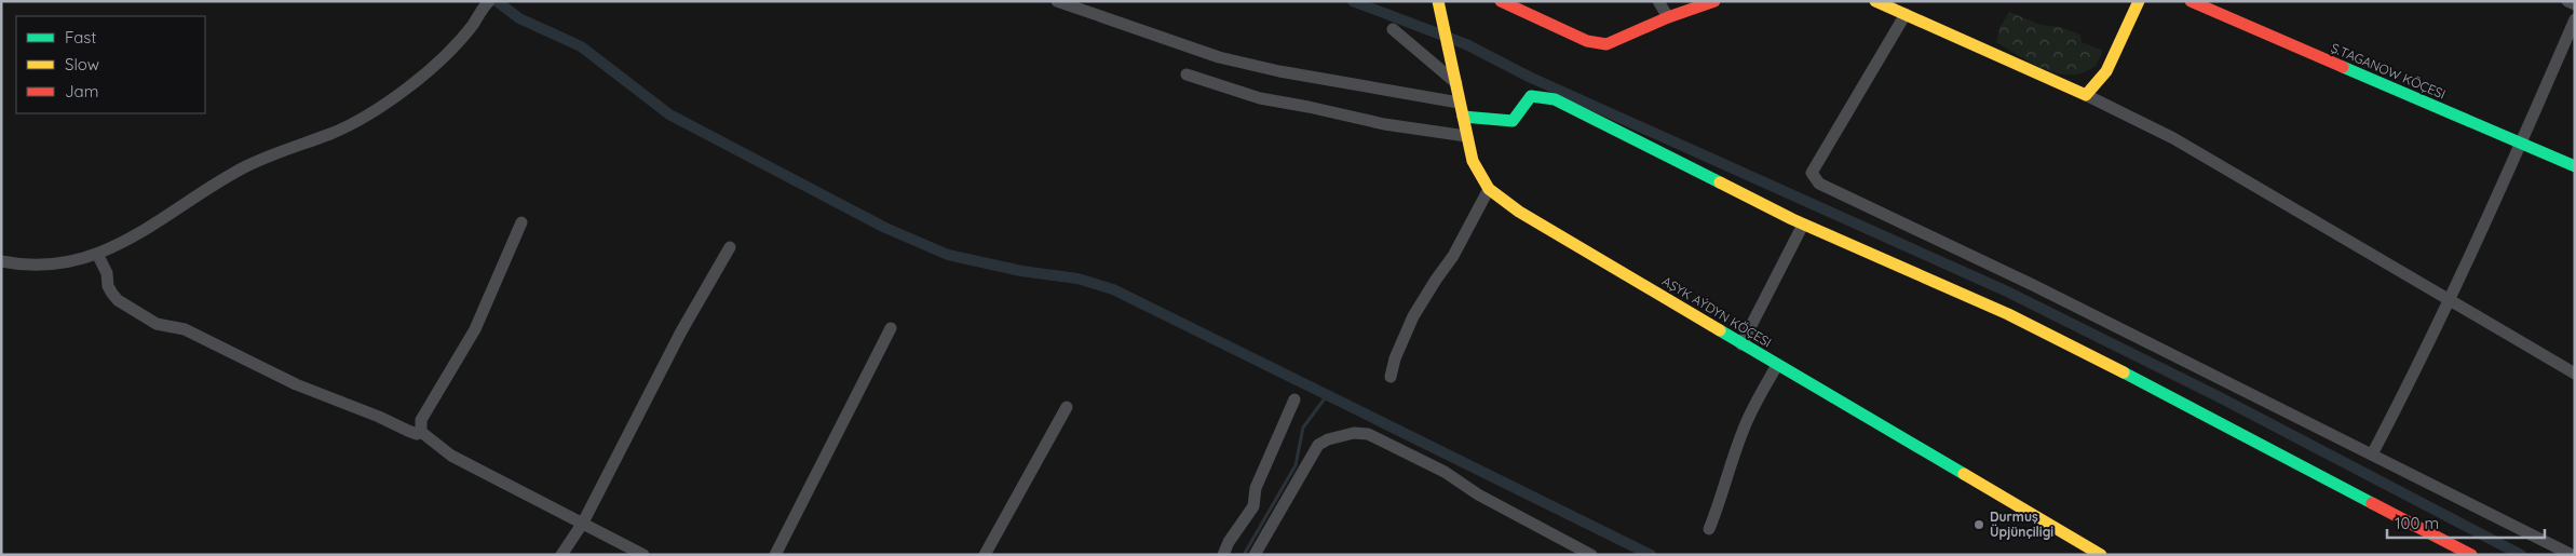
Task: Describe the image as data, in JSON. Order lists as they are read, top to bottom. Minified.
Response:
{"streets":{"street":["Ş.TAGANOW KÖÇESI","AŞYK AÝDYN KÖÇESI"]},"places":["Durmuş Üpjünçiligi"],"legend":["Fast","Slow","Jam"],"scale_bar":"100 m"}
